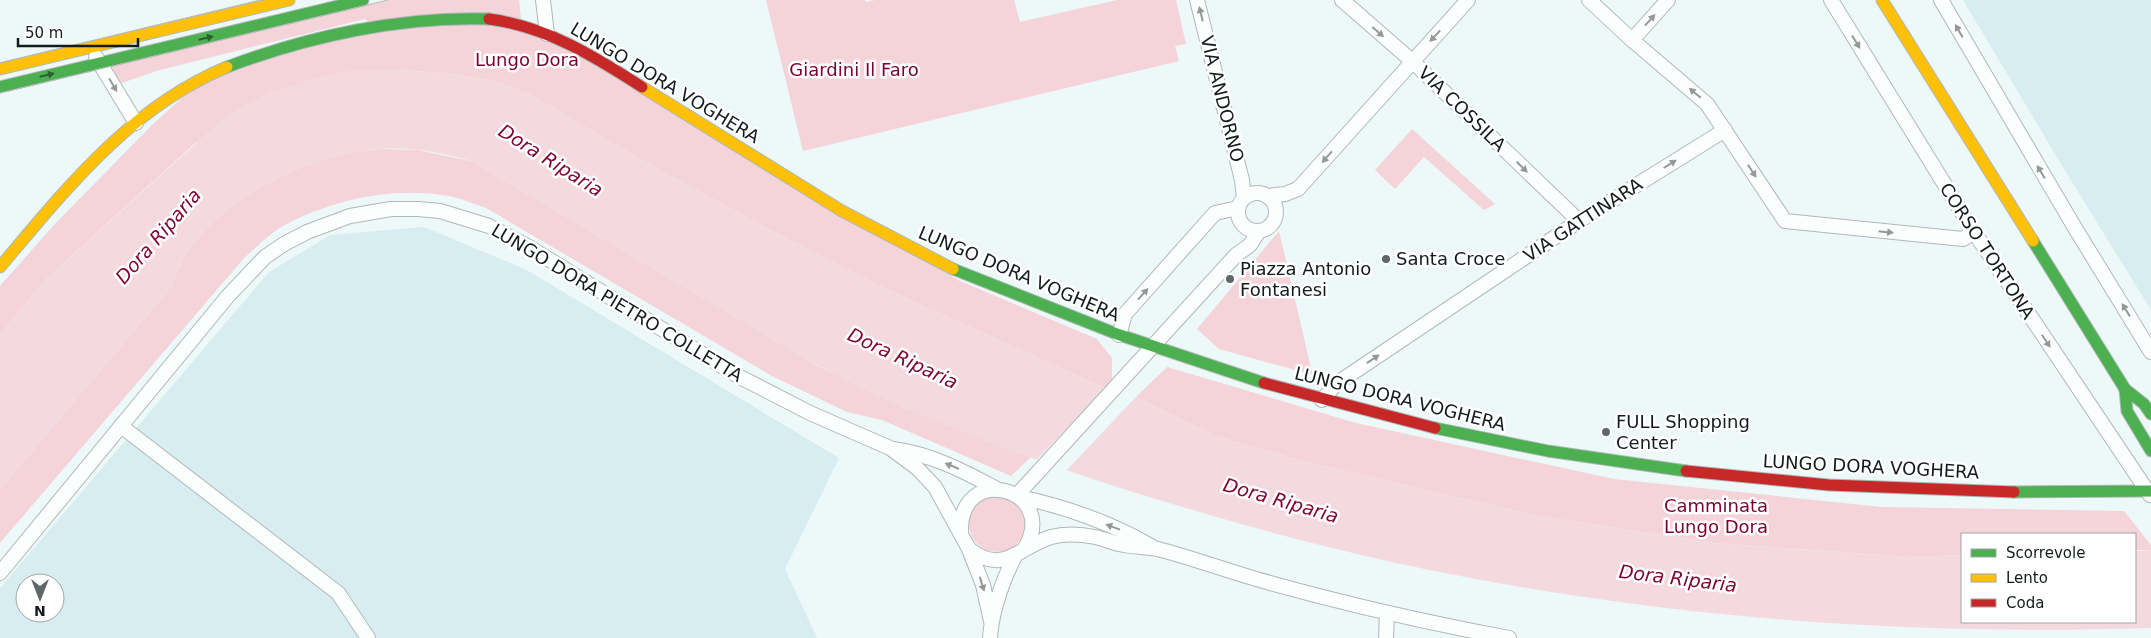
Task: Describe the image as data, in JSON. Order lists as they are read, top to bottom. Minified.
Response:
{"streets":{"street":["LUNGO DORA VOGHERA","VIA ANDORNO","VIA COSSILA","VIA GATTINARA","CORSO TORTONA","LUNGO DORA PIETRO COLLETTA"]},"crossings":[["LUNGO DORA VOGHERA","VIA GATTINARA"],["LUNGO DORA VOGHERA","CORSO TORTONA"],["VIA COSSILA","VIA GATTINARA"]],"one_way":["VIA ANDORNO","VIA COSSILA","VIA GATTINARA"],"water":["Dora Riparia"],"parks":["Lungo Dora","Giardini Il Faro","Camminata Lungo Dora"],"places":["Santa Croce","Piazza Antonio Fontanesi","FULL Shopping Center"],"legend":["Scorrevole","Lento","Coda"],"scale_bar":"50 m","north":"bottom"}
